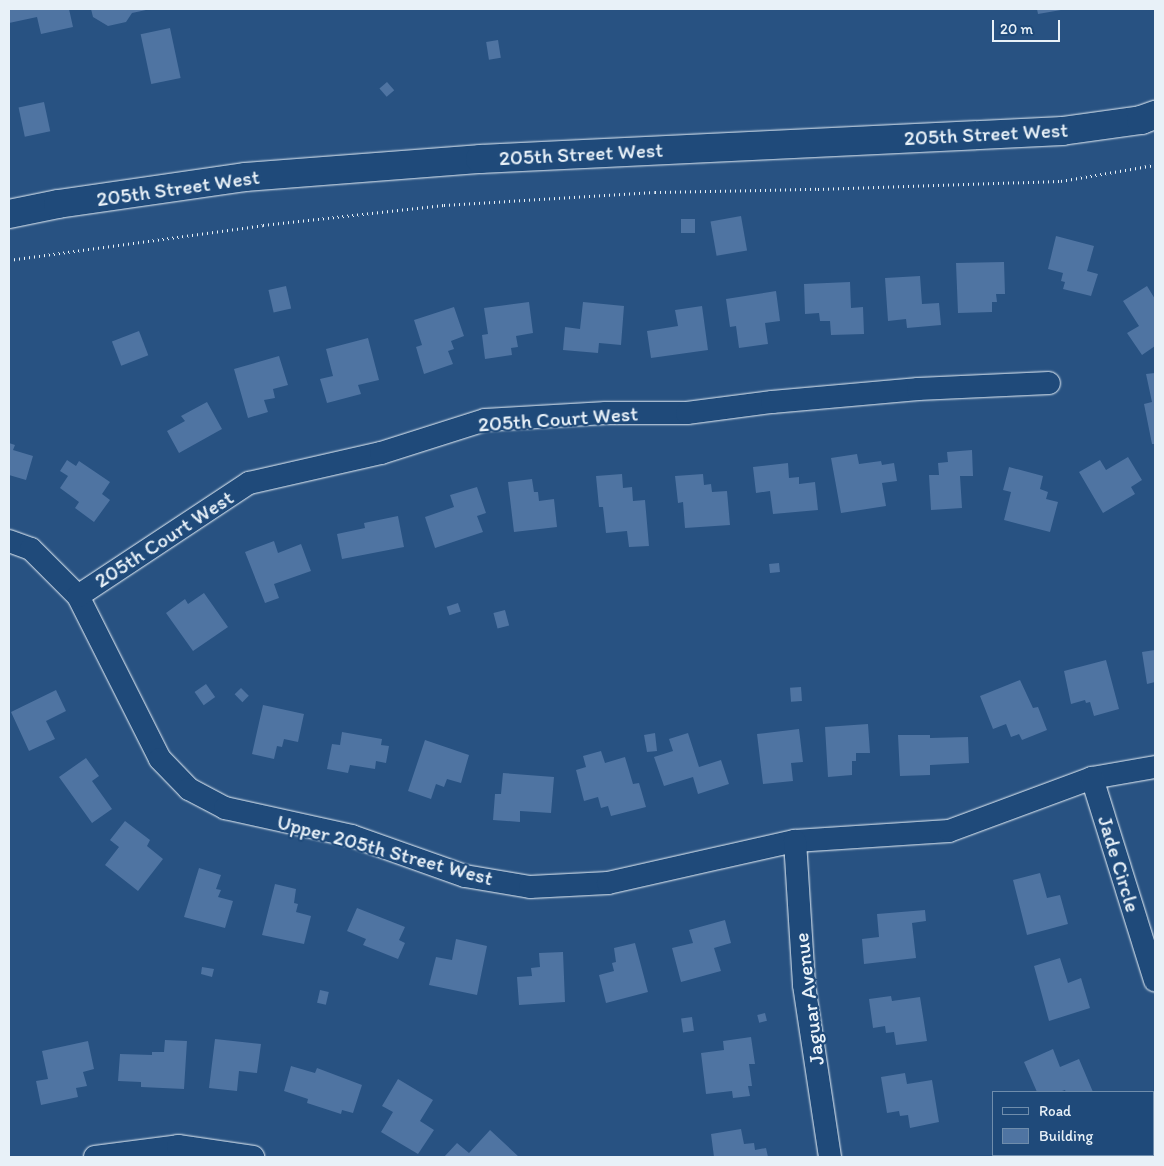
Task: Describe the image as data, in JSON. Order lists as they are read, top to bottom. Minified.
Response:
{"streets":{"street":["205th Street West","205th Court West","Upper 205th Street West","Jade Circle","Jaguar Avenue"]},"crossings":[["205th Court West","Upper 205th Street West"],["Upper 205th Street West","Jade Circle"],["Upper 205th Street West","Jaguar Avenue"]],"legend":["Road","Building"],"scale_bar":"20 m"}
